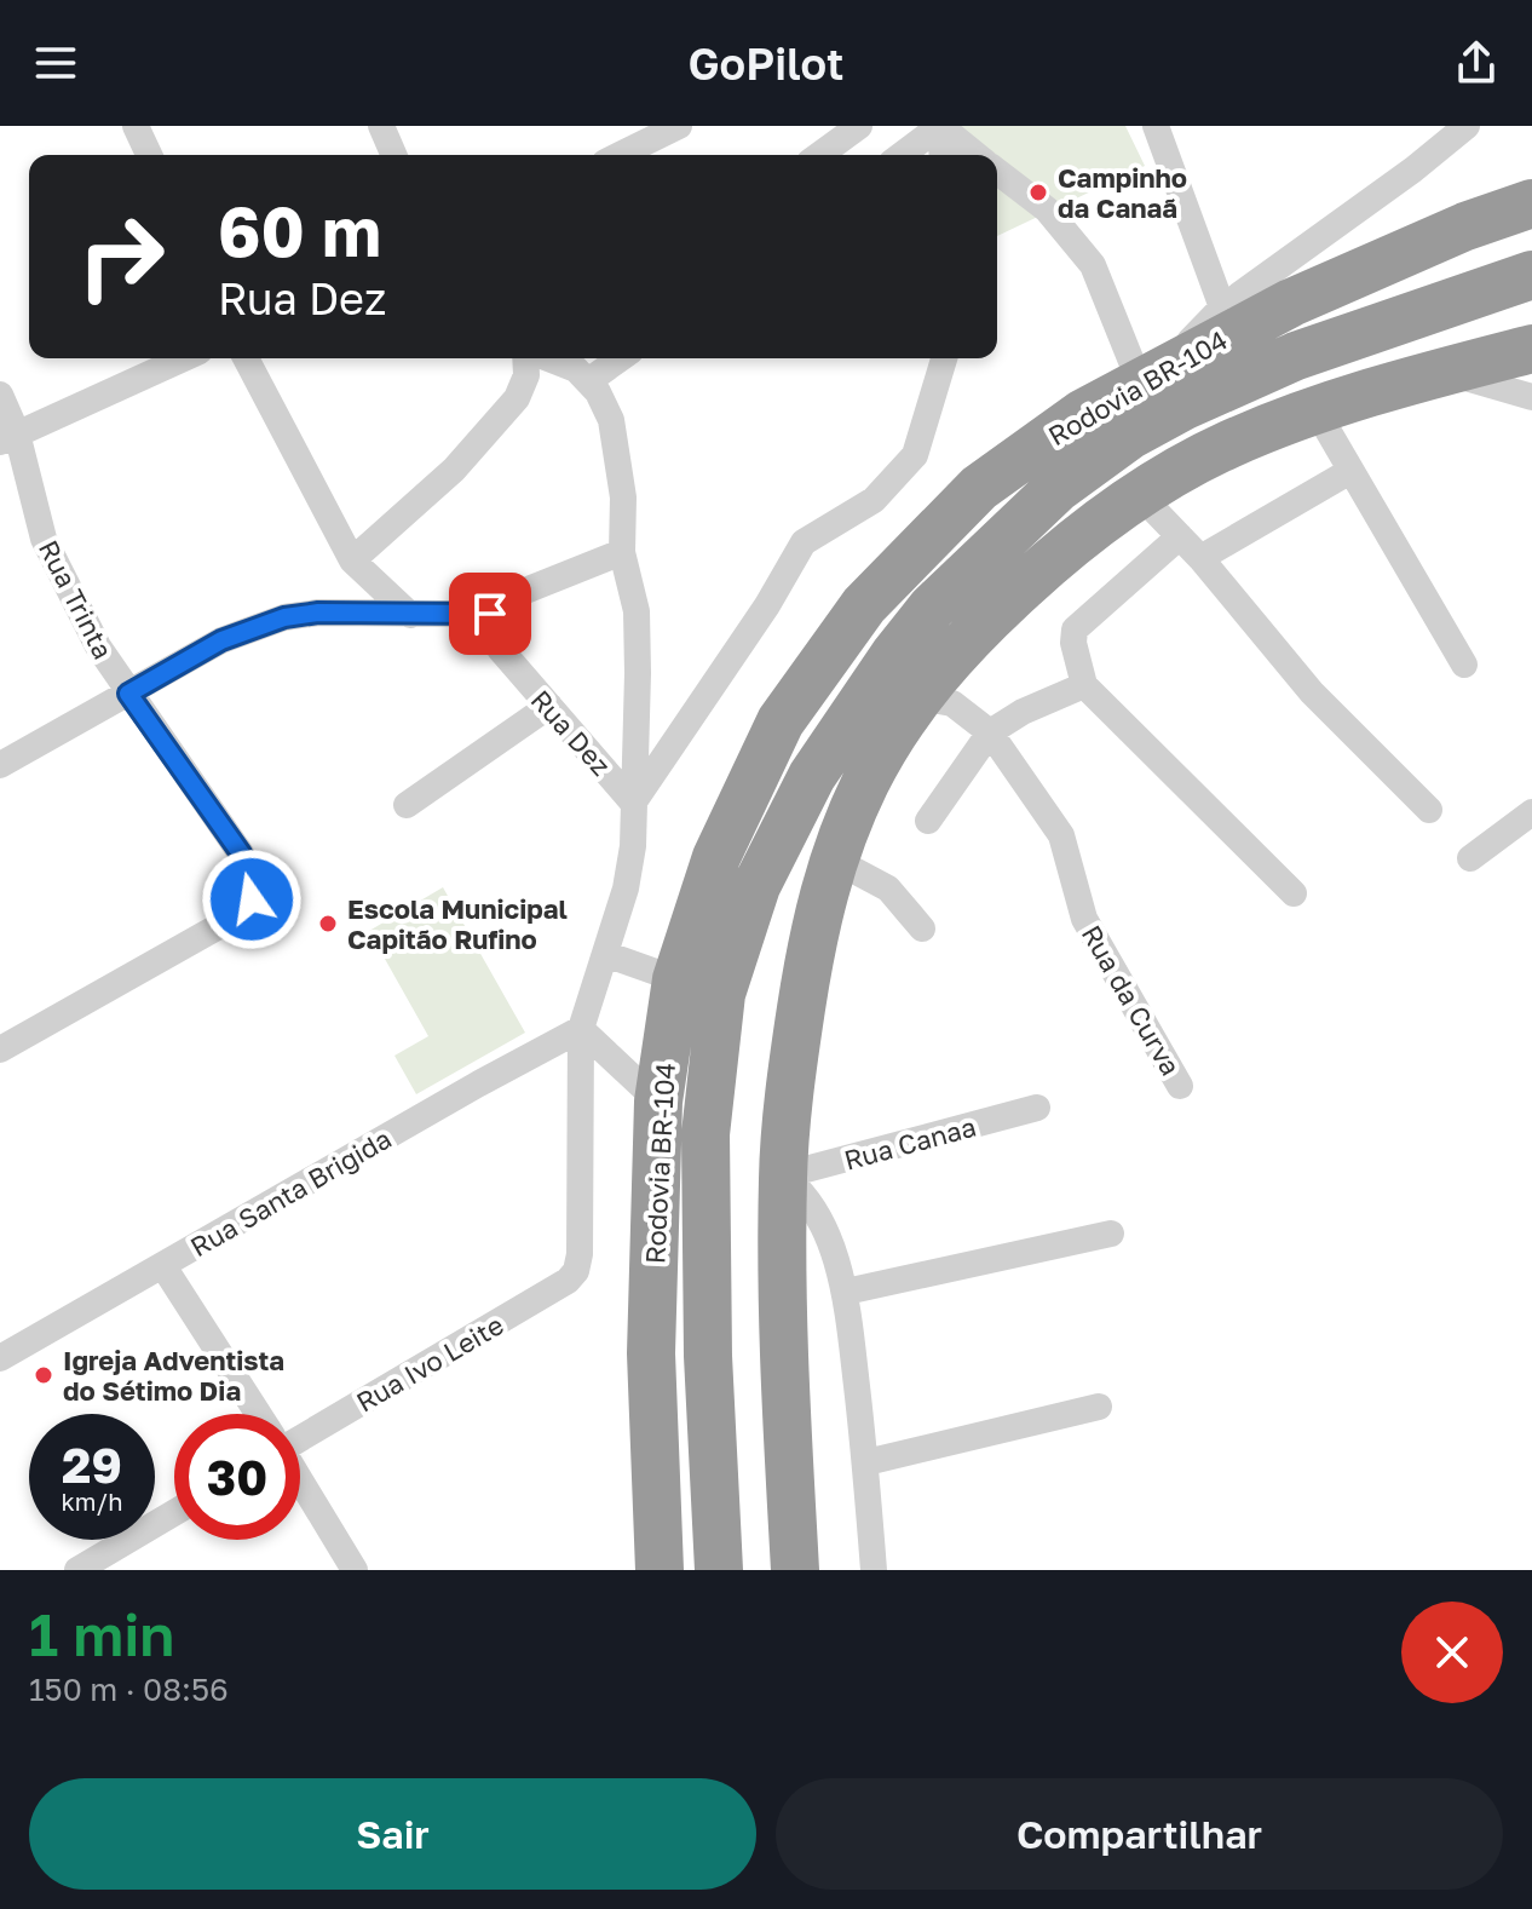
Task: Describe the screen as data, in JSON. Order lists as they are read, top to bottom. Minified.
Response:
{"streets":{"highway":["Rodovia BR-104"],"street":["Rua Trinta","Rua Dez","Rua da Curva","Rua Canaa","Rua Santa Brigida","Rua Ivo Leite"]},"crossings":[["Rua Santa Brigida","Rua Ivo Leite"]],"places":["Campinho da Canaã","Escola Municipal Capitão Rufino","Igreja Adventista do Sétimo Dia"],"page":{"header":"GoPilot","turn":["60 m","Rua Dez"],"speed":"29 km/h","limit":"30","heading":["1 min","150 m · 08:56"],"buttons":["Sair","Compartilhar"]}}
